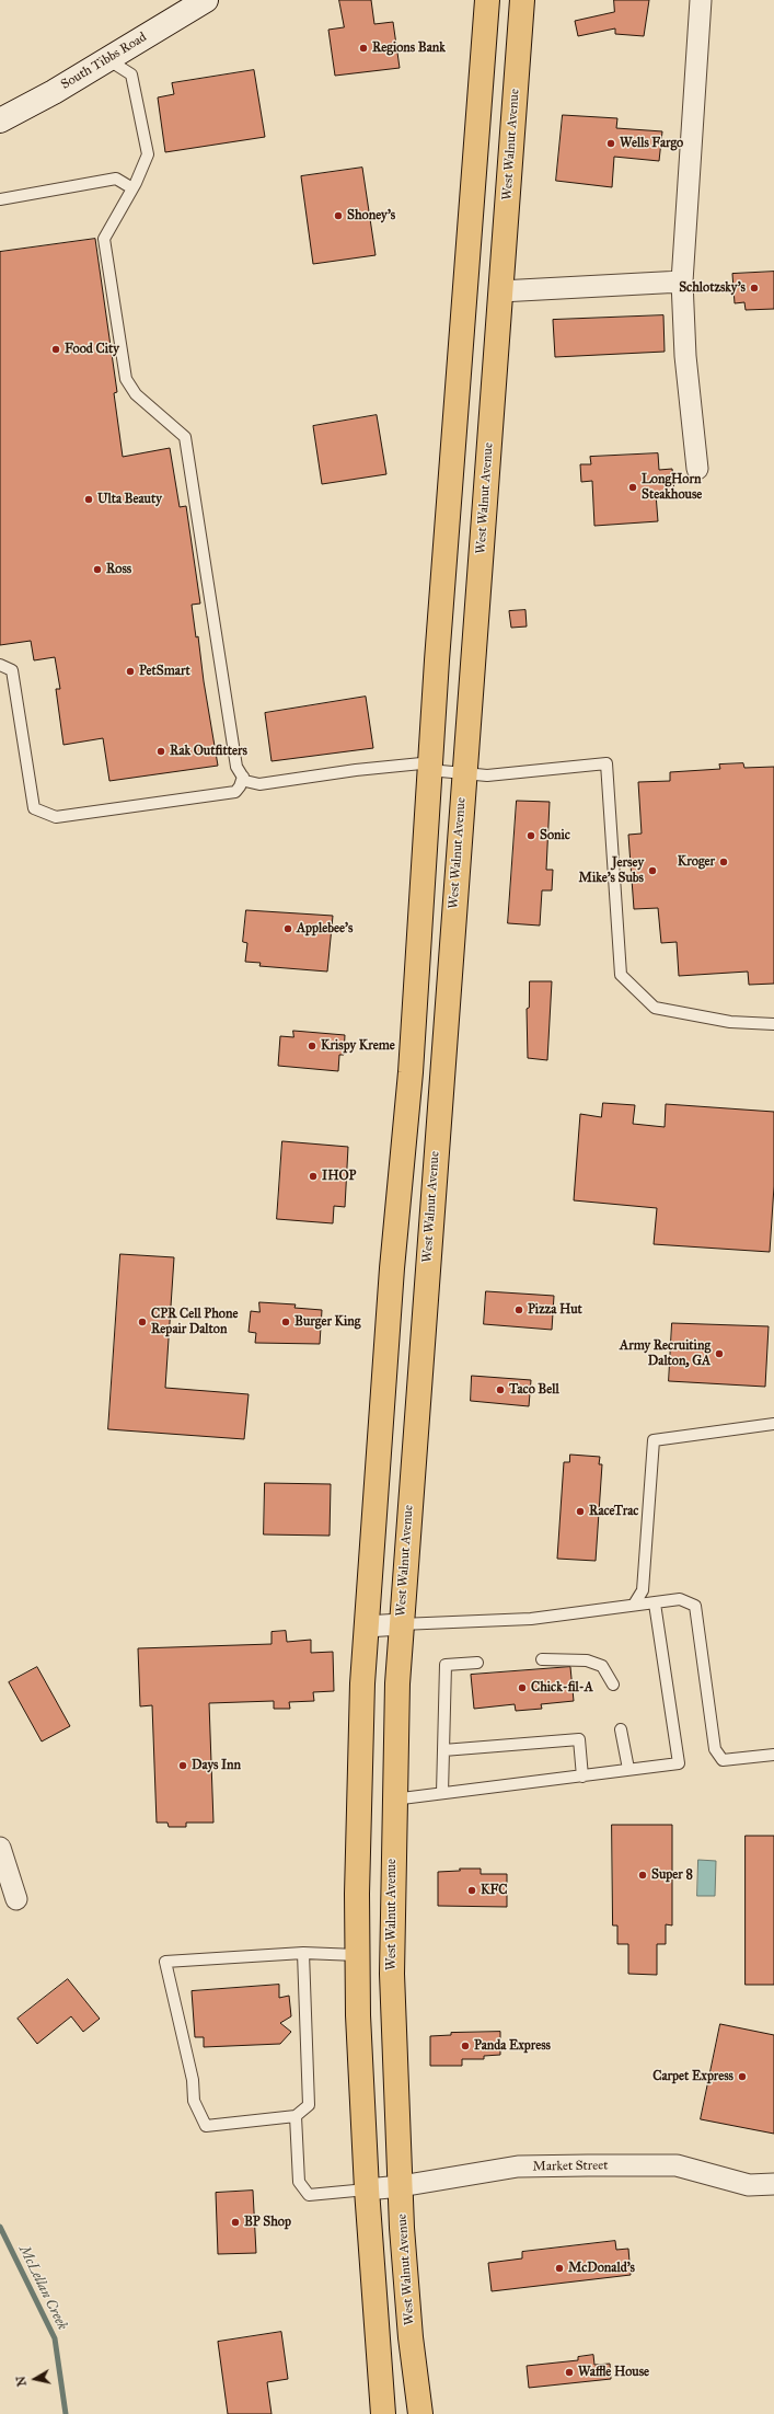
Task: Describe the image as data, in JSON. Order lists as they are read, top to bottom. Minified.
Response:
{"streets":{"main road":["West Walnut Avenue"],"street":["South Tibbs Road","Market Street"]},"crossings":[["West Walnut Avenue","Market Street"]],"water":["McLellan Creek"],"places":["Regions Bank","Wells Fargo","Shoney's","Schlotzsky's","Food City","LongHorn Steakhouse","Ulta Beauty","Ross","PetSmart","Rak Outfitters","Sonic","Kroger","Jersey Mike's Subs","Applebee's","Krispy Kreme","IHOP","Pizza Hut","CPR Cell Phone Repair Dalton","Burger King","Army Recruiting Dalton, GA","Taco Bell","RaceTrac","Chick-fil-A","Days Inn","Super 8","KFC","Panda Express","Carpet Express","BP Shop","McDonald's","Waffle House"],"north":"left"}
